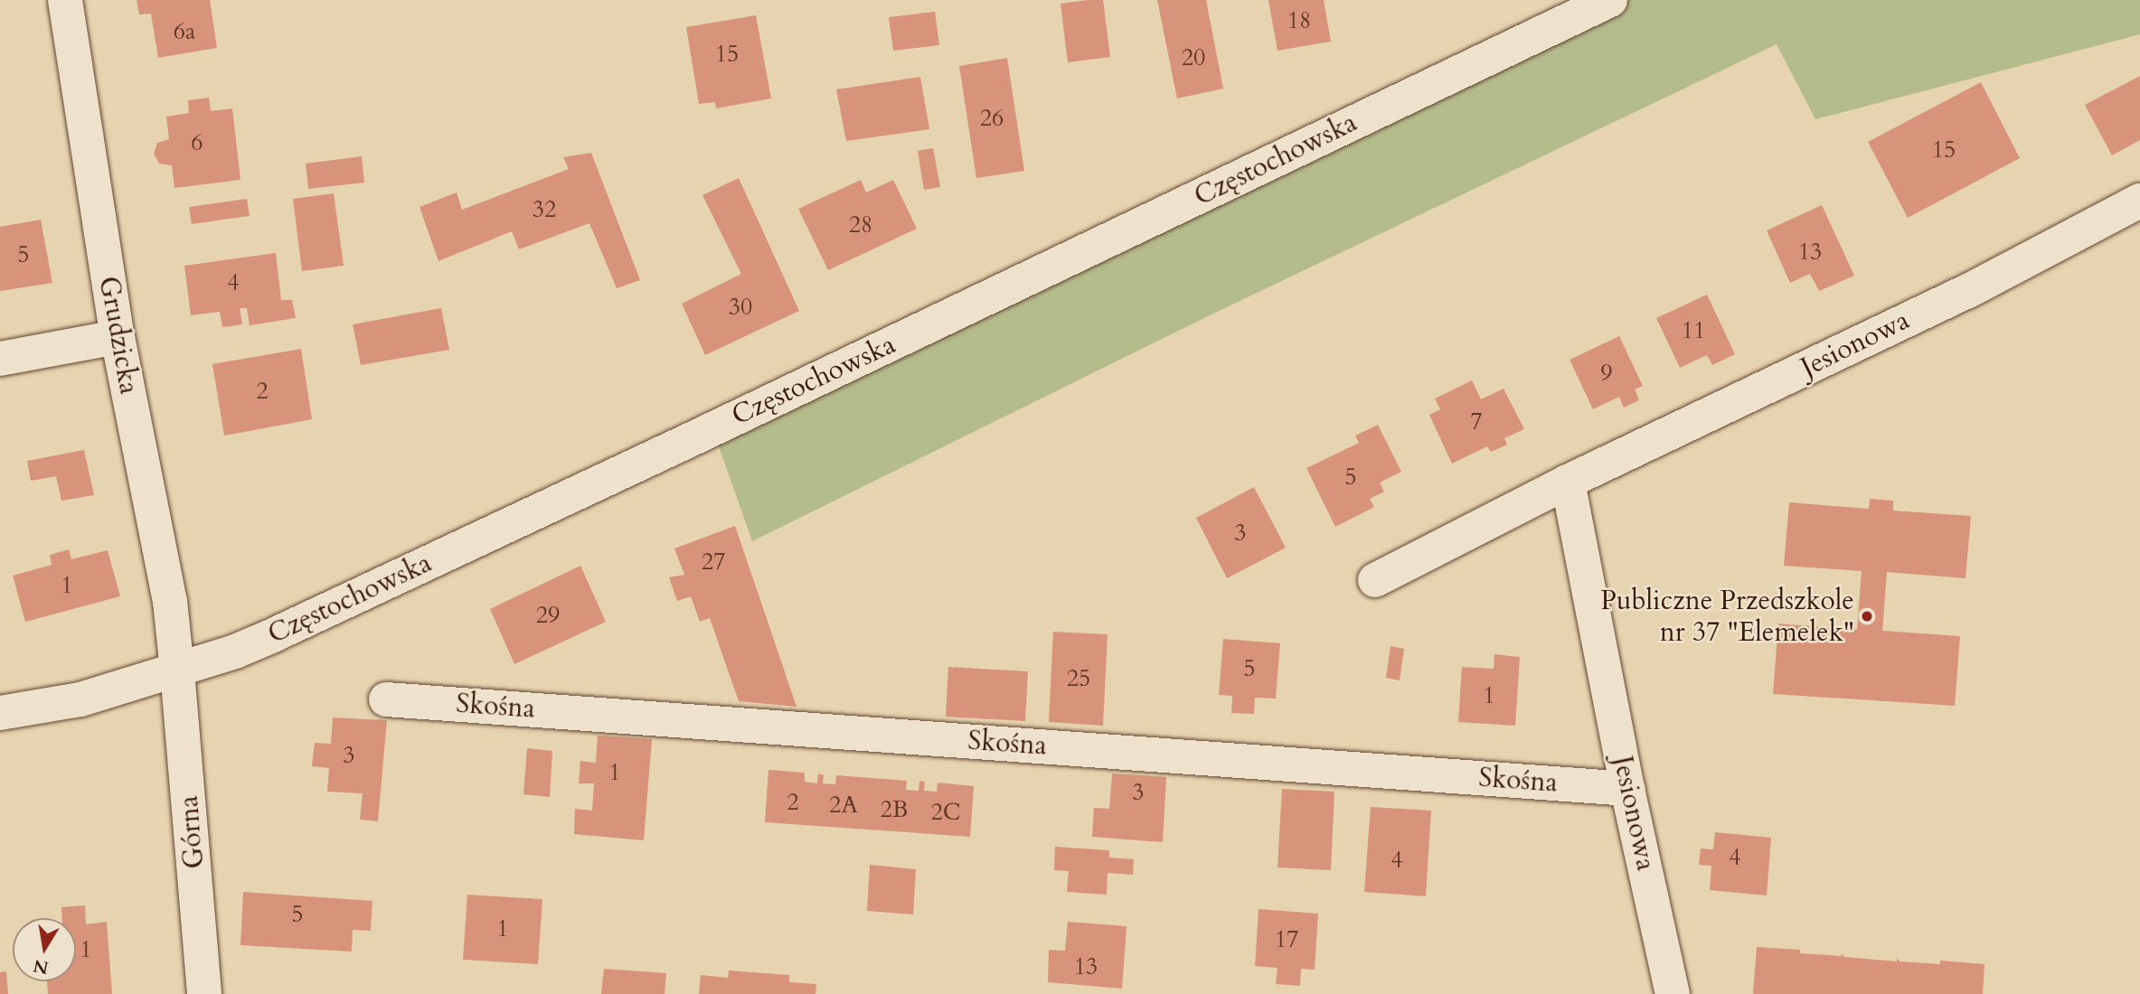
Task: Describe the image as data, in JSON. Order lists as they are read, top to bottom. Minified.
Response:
{"streets":{"street":["Częstochowska","Grudzicka","Jesionowa","Skośna","Górna"]},"crossings":[["Częstochowska","Grudzicka"],["Częstochowska","Górna"],["Grudzicka","Górna"],["Jesionowa","Skośna"]],"places":["Publiczne Przedszkole nr 37 \"Elemelek\""],"house_numbers":["18","6a","15","20","26","6","15","32","28","13","5","4","30","11","9","2","7","5","3","27","1","29","5","25","1","3","1","3","2","2A","2B","2C","4","4","5","1","17","1","13"],"north":"bottom"}
